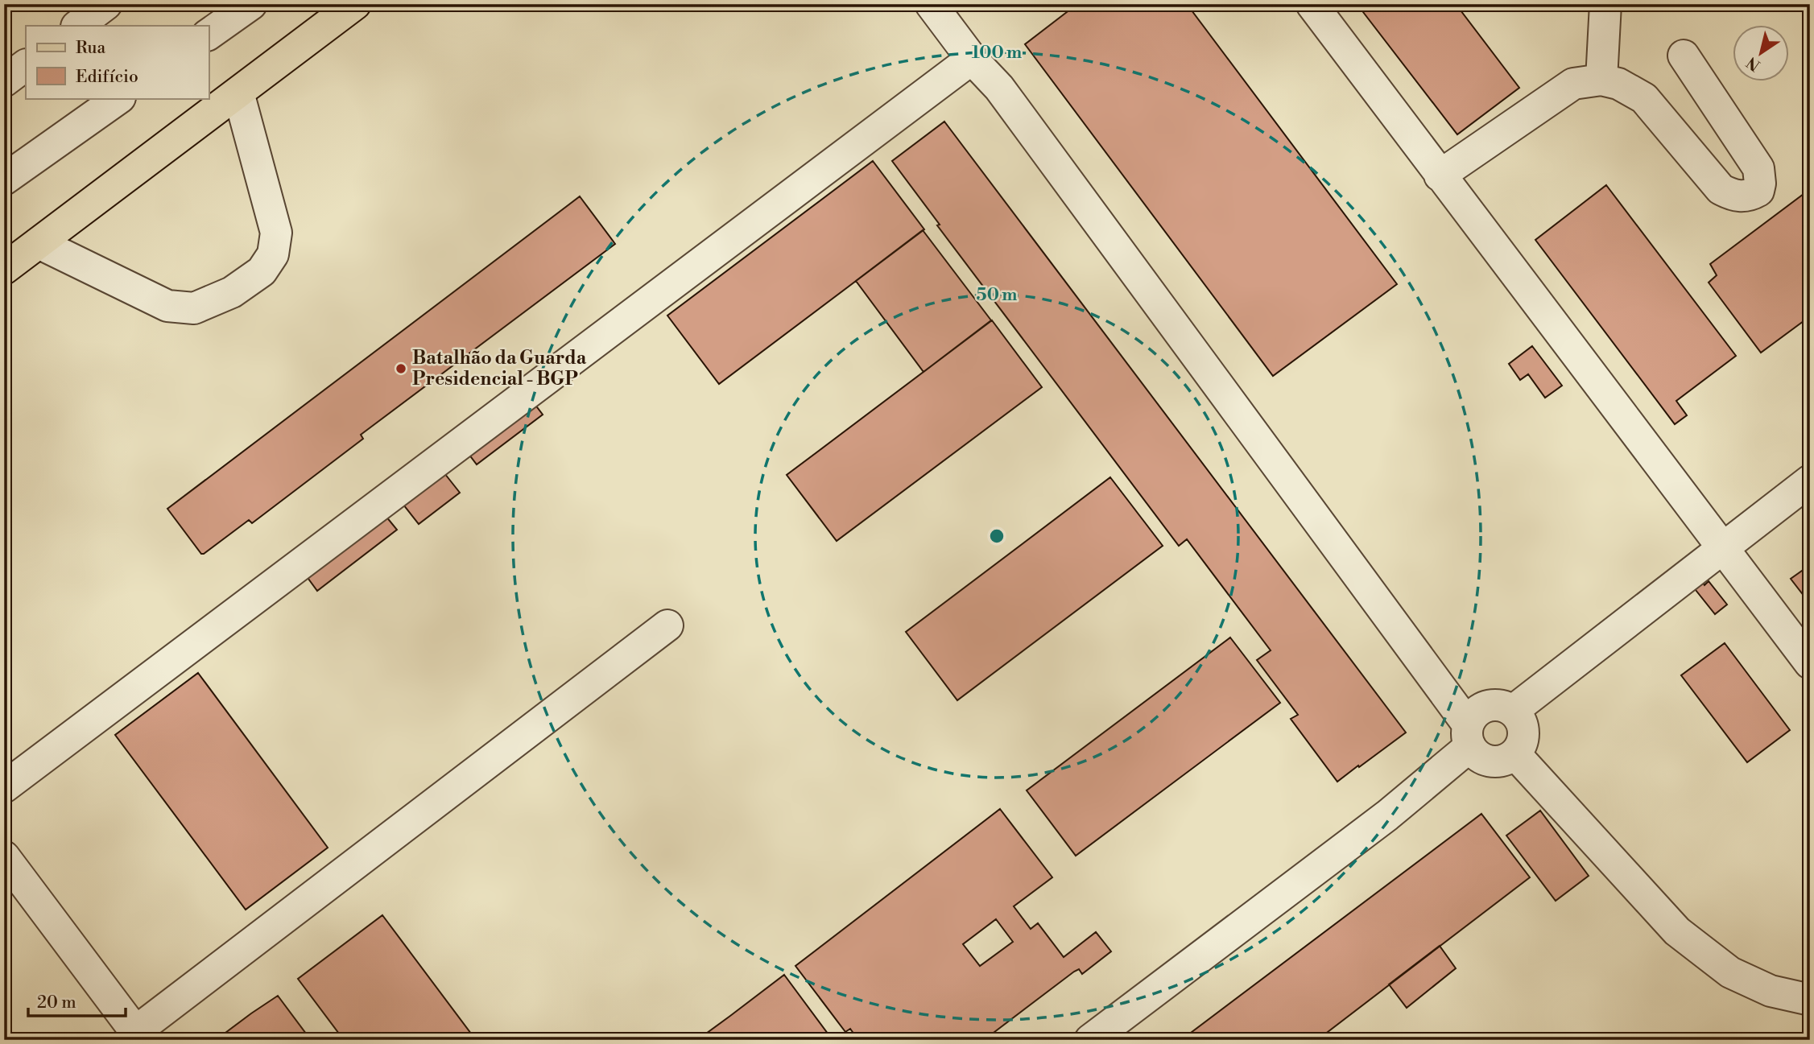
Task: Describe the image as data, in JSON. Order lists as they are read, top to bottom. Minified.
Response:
{"places":["Batalhão da Guarda Presidencial - BGP"],"legend":["Rua","Edifício"],"scale_bar":"20 m","north":"bottom left","rings":["100 m","50 m"]}
